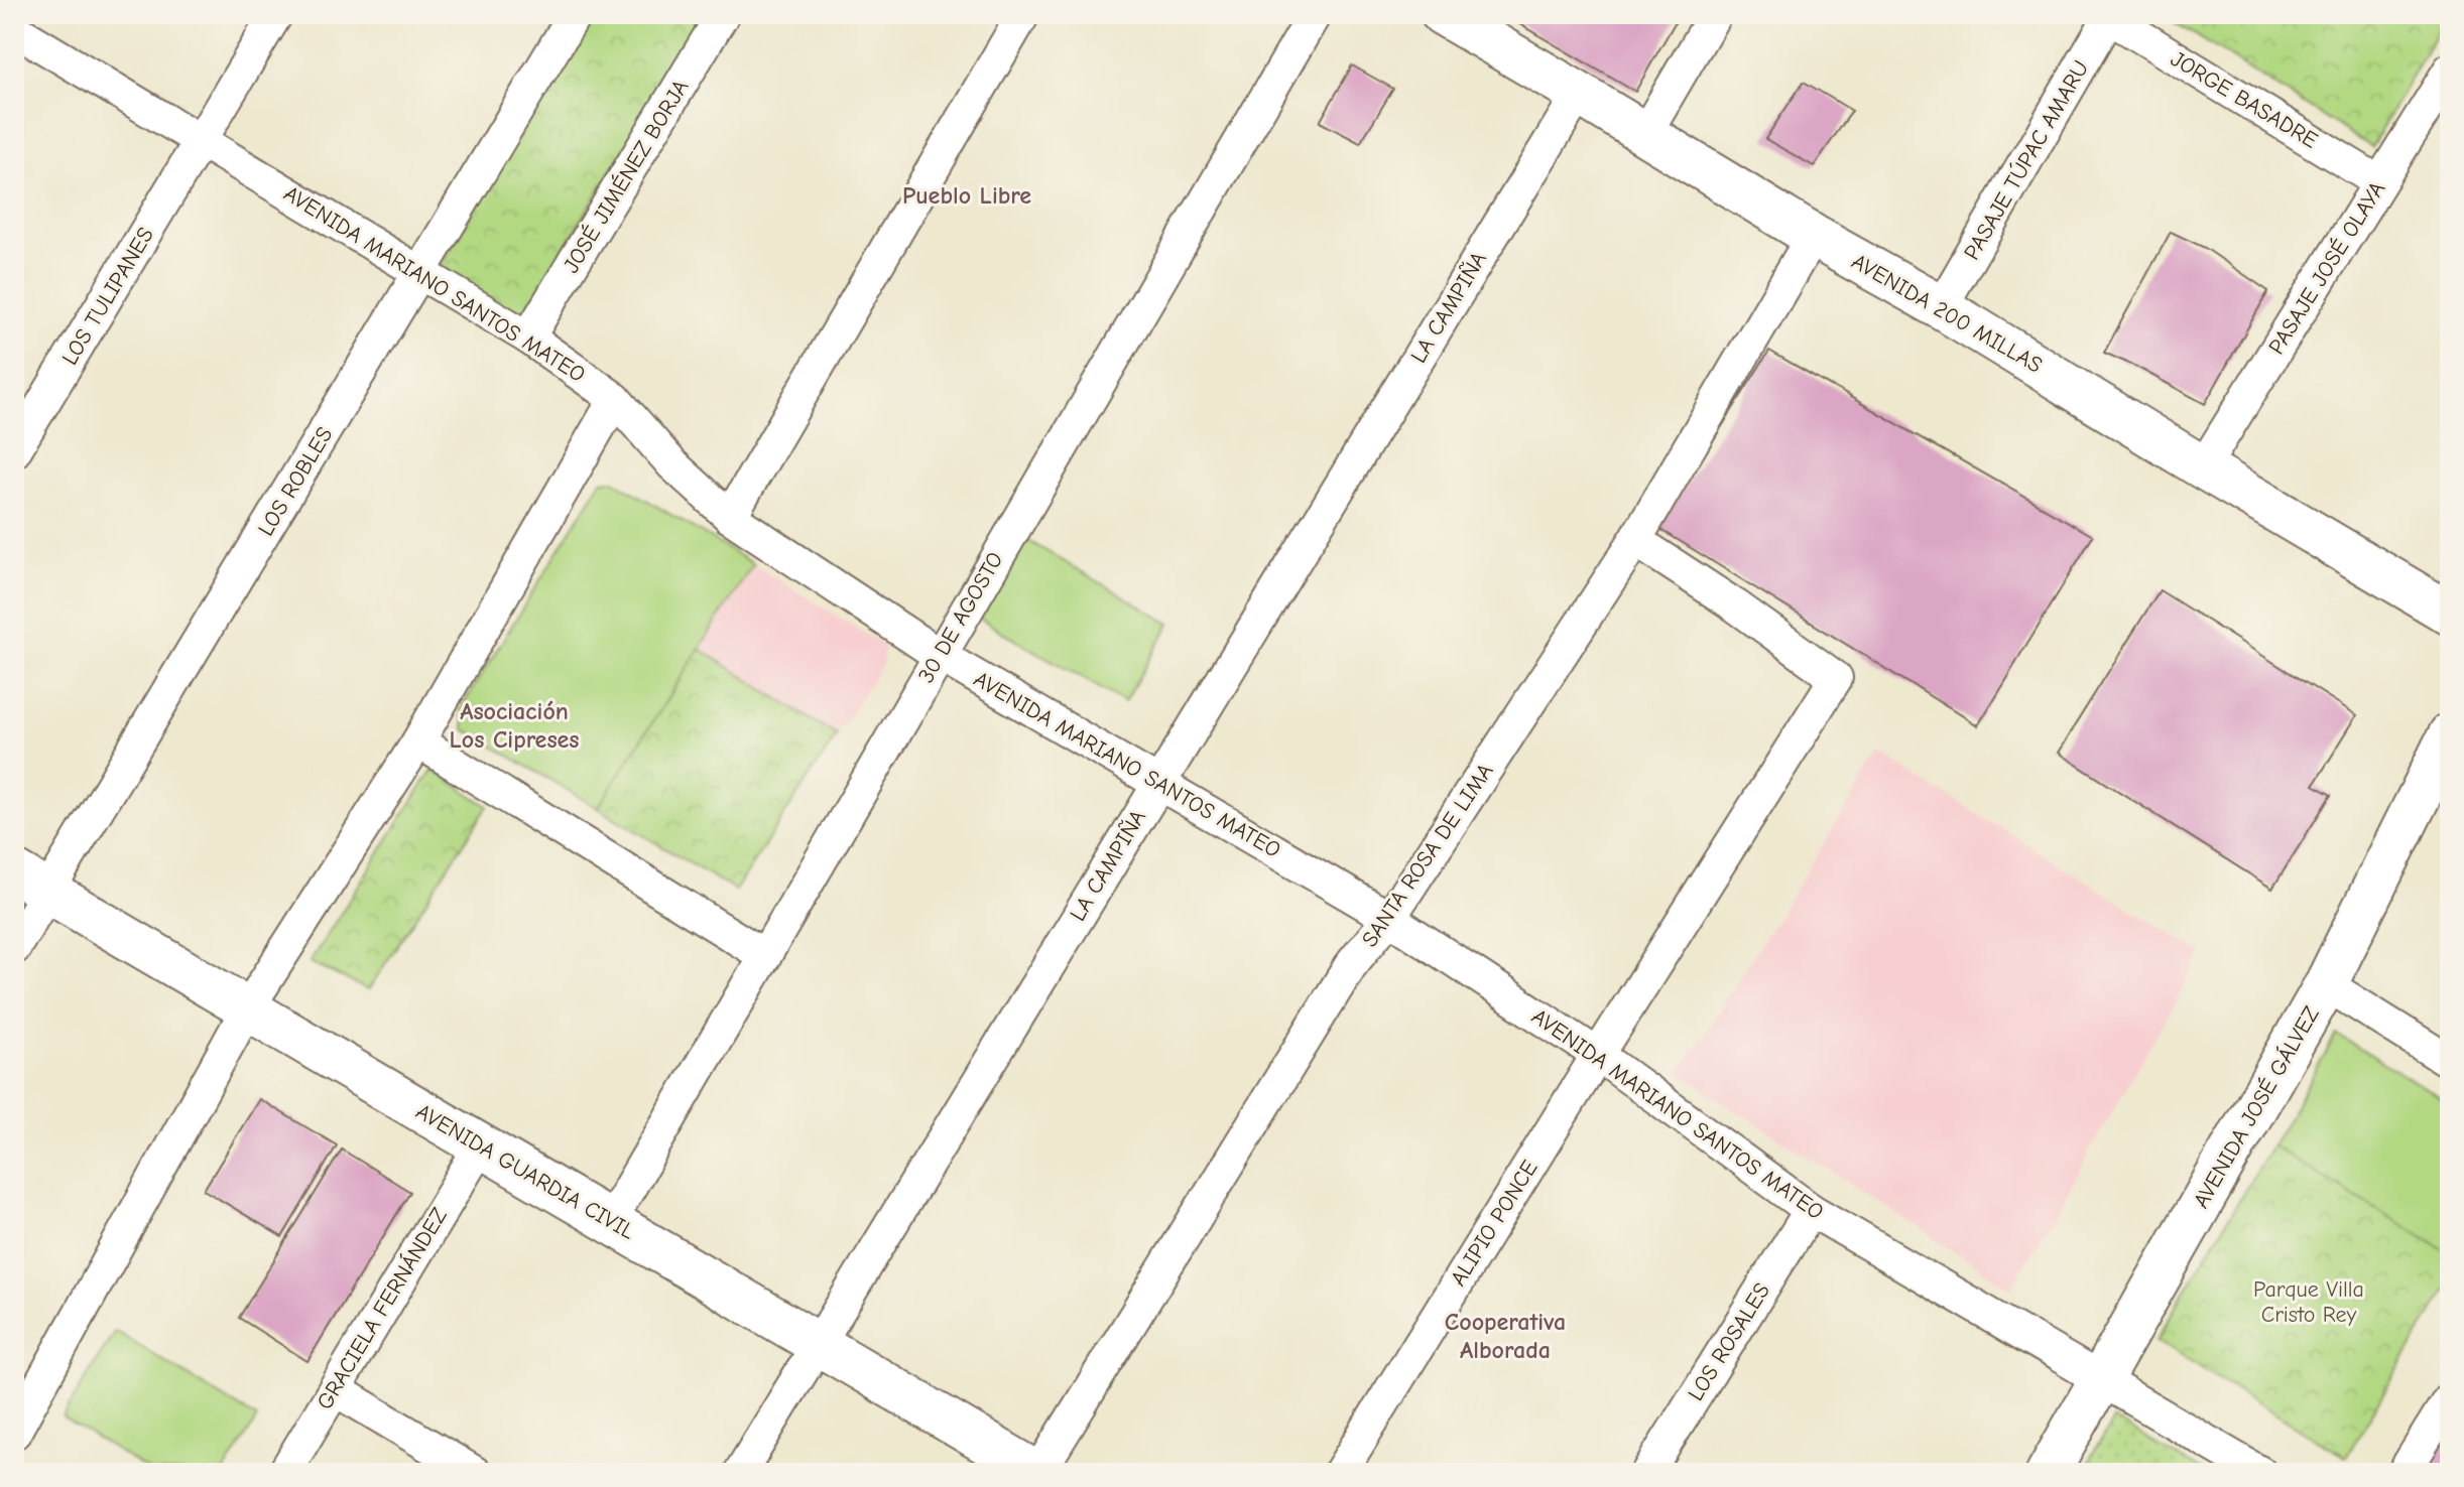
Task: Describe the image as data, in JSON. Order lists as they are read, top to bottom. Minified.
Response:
{"streets":{"street":["JORGE BASADRE","PASAJE TÚPAC AMARU","JOSÉ JIMÉNEZ BORJA","PASAJE JOSÉ OLAYA","AVENIDA MARIANO SANTOS MATEO","LOS TULIPANES","LA CAMPIÑA","AVENIDA 200 MILLAS","LOS ROBLES","30 DE AGOSTO","SANTA ROSA DE LIMA","AVENIDA JOSÉ GÁLVEZ","AVENIDA GUARDIA CIVIL","ALIPIO PONCE","GRACIELA FERNÁNDEZ","LOS ROSALES"]},"crossings":[["JORGE BASADRE","PASAJE TÚPAC AMARU"],["JORGE BASADRE","PASAJE JOSÉ OLAYA"],["PASAJE TÚPAC AMARU","AVENIDA 200 MILLAS"],["JOSÉ JIMÉNEZ BORJA","AVENIDA MARIANO SANTOS MATEO"],["PASAJE JOSÉ OLAYA","AVENIDA 200 MILLAS"],["AVENIDA MARIANO SANTOS MATEO","LOS TULIPANES"],["AVENIDA MARIANO SANTOS MATEO","LA CAMPIÑA"],["AVENIDA MARIANO SANTOS MATEO","LOS ROBLES"],["AVENIDA MARIANO SANTOS MATEO","30 DE AGOSTO"],["AVENIDA MARIANO SANTOS MATEO","SANTA ROSA DE LIMA"],["AVENIDA MARIANO SANTOS MATEO","AVENIDA JOSÉ GÁLVEZ"],["AVENIDA MARIANO SANTOS MATEO","ALIPIO PONCE"],["AVENIDA MARIANO SANTOS MATEO","LOS ROSALES"],["LA CAMPIÑA","AVENIDA 200 MILLAS"],["LA CAMPIÑA","AVENIDA GUARDIA CIVIL"],["AVENIDA 200 MILLAS","SANTA ROSA DE LIMA"],["LOS ROBLES","AVENIDA GUARDIA CIVIL"],["30 DE AGOSTO","AVENIDA GUARDIA CIVIL"],["SANTA ROSA DE LIMA","AVENIDA GUARDIA CIVIL"],["SANTA ROSA DE LIMA","ALIPIO PONCE"],["AVENIDA GUARDIA CIVIL","GRACIELA FERNÁNDEZ"]],"districts":["Pueblo Libre","Asociación Los Cipreses","Cooperativa Alborada"],"parks":["Parque Villa Cristo Rey"]}
